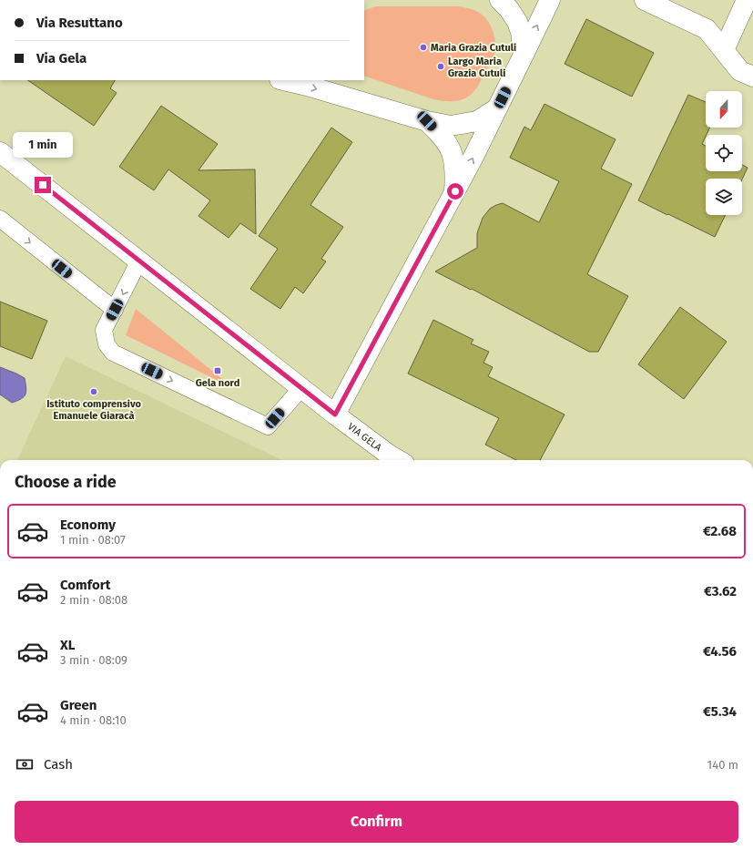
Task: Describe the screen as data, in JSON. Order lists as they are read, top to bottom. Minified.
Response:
{"streets":{"street":["VIA GELA"]},"places":{"other":["Maria Grazia Cutuli","Largo Maria Grazia Cutuli","Istituto comprensivo Emanuele Giaracà"],"transit":["Gela nord"]},"north":"bottom","page":{"banner":["Via Resuttano","Via Gela"],"bubble":"1 min","heading":"Choose a ride","list":[{"name":"Economy","note":"1 min · 08:07","value":"€2.68"},{"name":"Comfort","note":"2 min · 08:08","value":"€3.62"},{"name":"XL","note":"3 min · 08:09","value":"€4.56"},{"name":"Green","note":"4 min · 08:10","value":"€5.34"}],"pay":["Cash","140 m"],"buttons":"Confirm"}}
